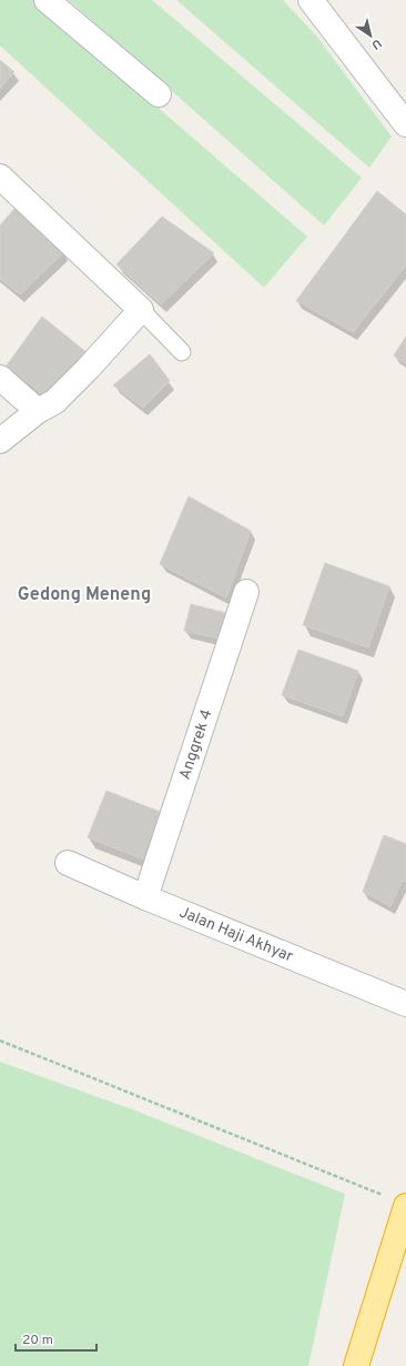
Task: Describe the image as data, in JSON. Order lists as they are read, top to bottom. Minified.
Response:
{"streets":{"street":["Anggrek 4","Jalan Haji Akhyar"]},"crossings":[["Anggrek 4","Jalan Haji Akhyar"]],"districts":["Gedong Meneng"],"scale_bar":"20 m","north":"bottom right"}
